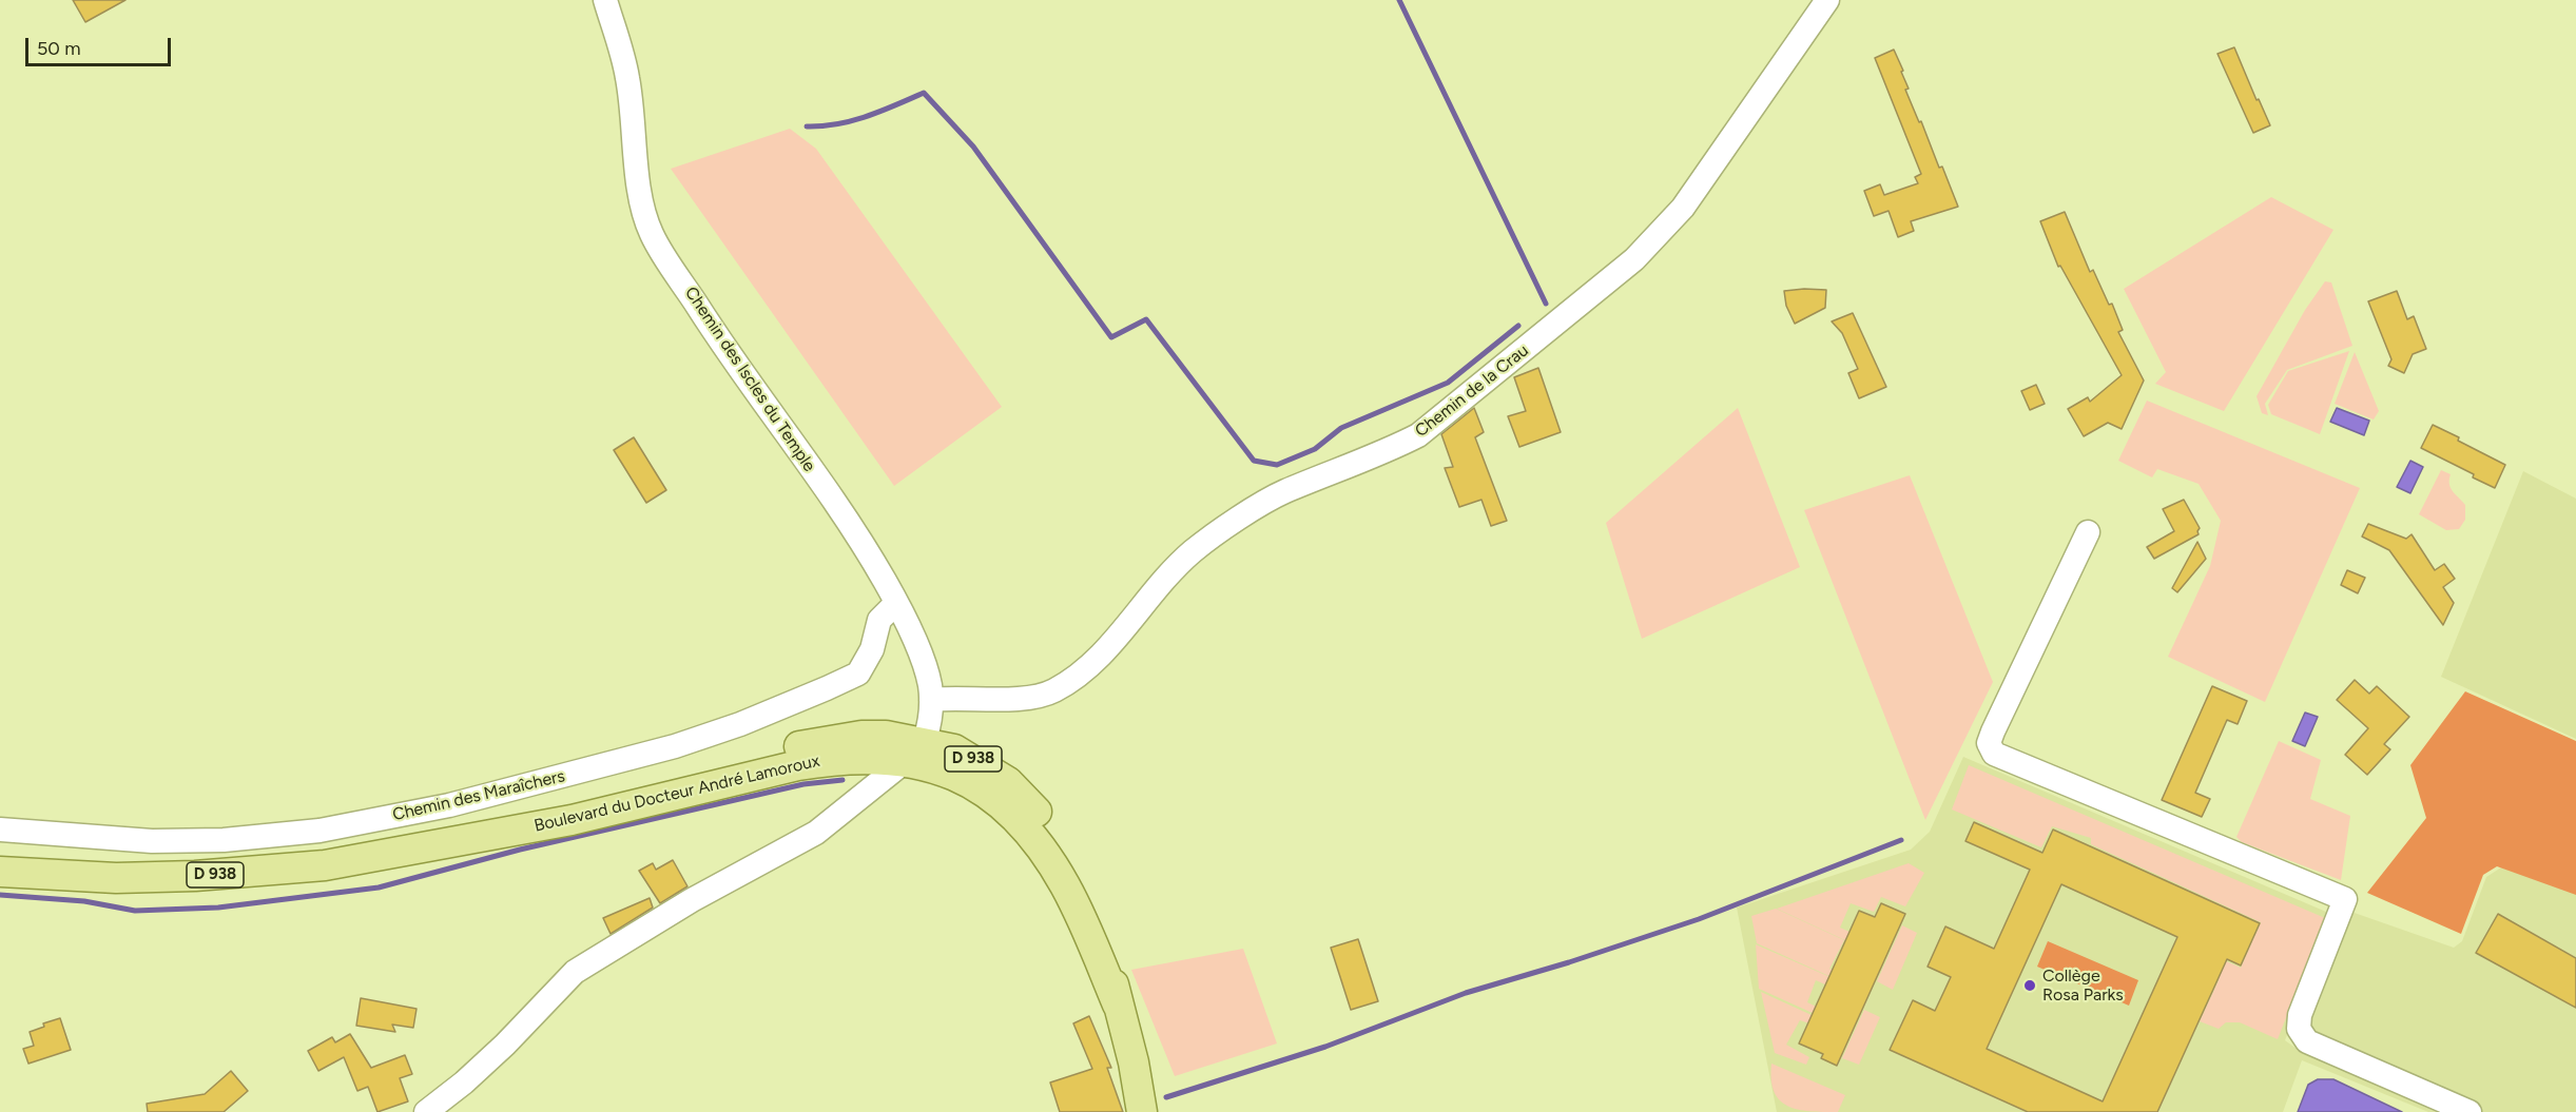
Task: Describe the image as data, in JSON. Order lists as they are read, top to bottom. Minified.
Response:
{"streets":{"main road":["D 938","Boulevard du Docteur André Lamoroux"],"street":["Chemin des Iscles du Temple","Chemin de la Crau","Chemin des Maraîchers"]},"crossings":[["Chemin des Iscles du Temple","Chemin de la Crau"],["Chemin des Iscles du Temple","Boulevard du Docteur André Lamoroux"],["Chemin des Iscles du Temple","Chemin des Maraîchers"],["D 938","Boulevard du Docteur André Lamoroux"]],"places":["Collège Rosa Parks"],"scale_bar":"50 m"}
